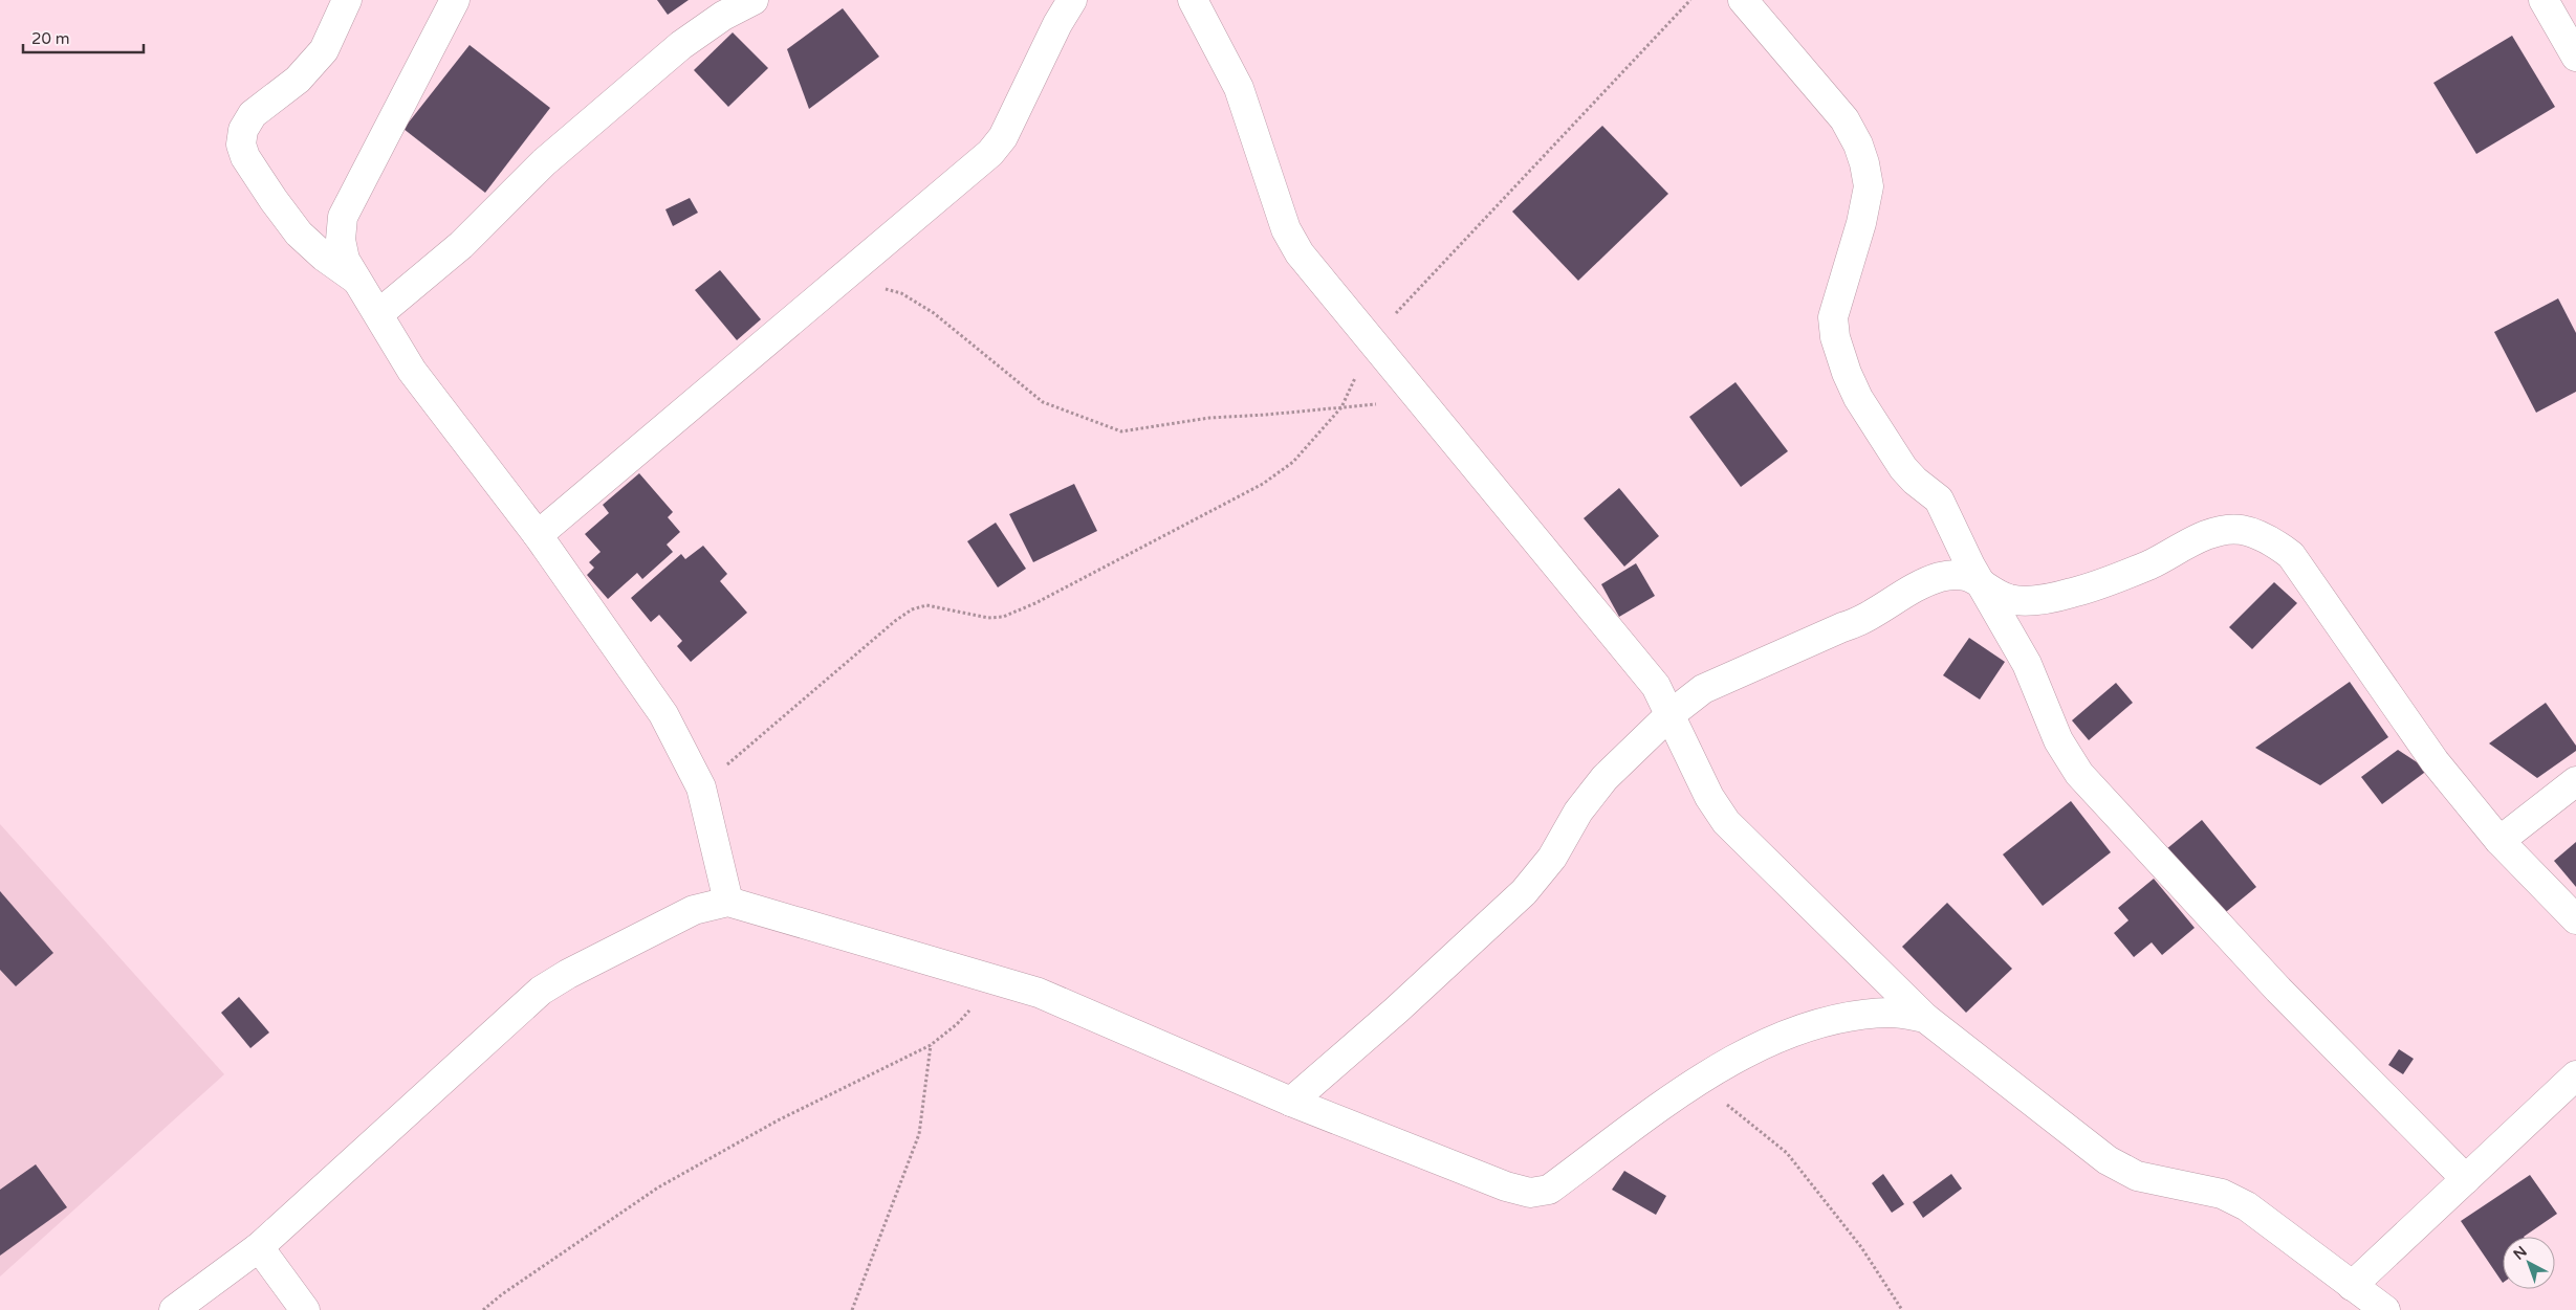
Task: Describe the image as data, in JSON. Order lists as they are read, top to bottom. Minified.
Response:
{"scale_bar":"20 m","north":"top left"}
